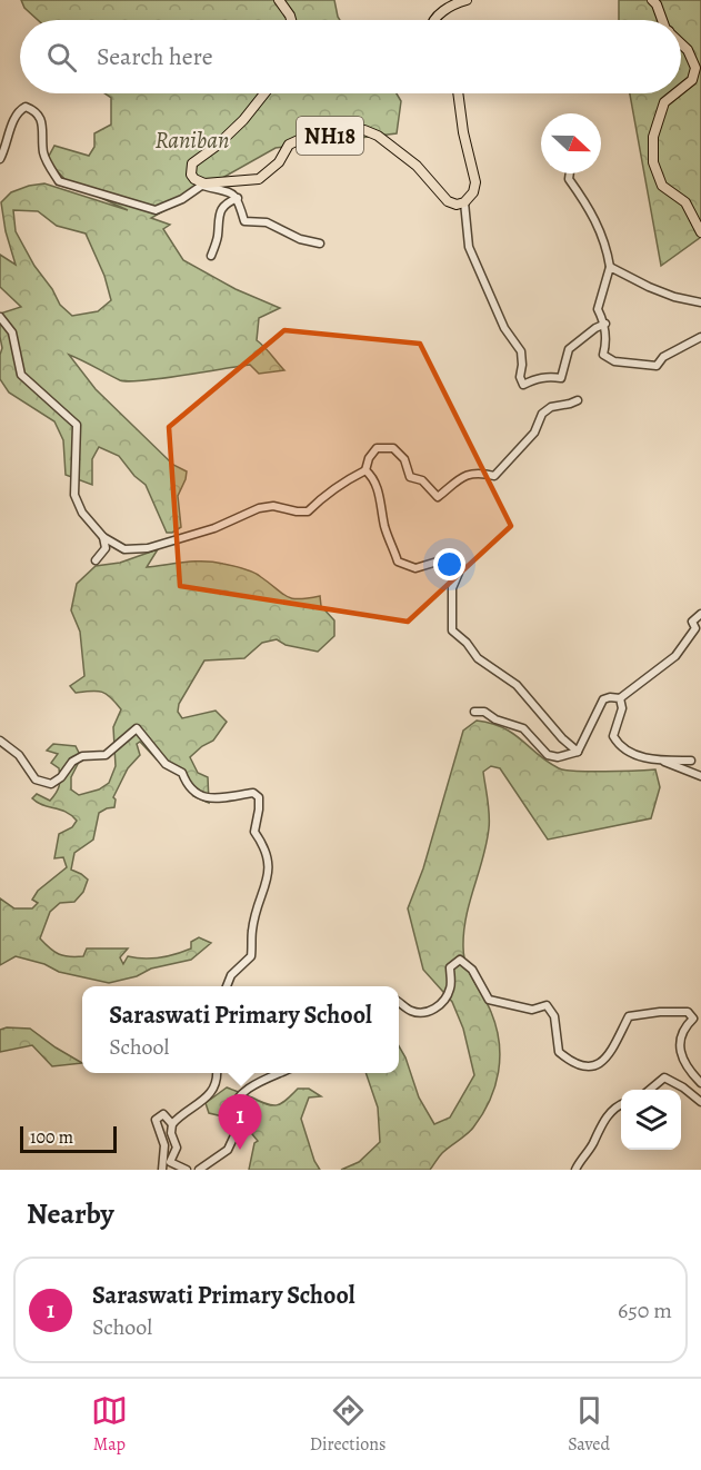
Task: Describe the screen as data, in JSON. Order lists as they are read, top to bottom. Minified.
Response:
{"streets":{"main road":["NH18"]},"parks":["Raniban"],"scale_bar":"100 m","north":"right","page":{"search":"Search here","popup":["Saraswati Primary School","School"],"pins":"1","scale":"100 m","heading":"Nearby","list":[{"mark":"1","name":"Saraswati Primary School","note":"School","value":"650 m"}],"nav":["Map","Directions","Saved"]}}
